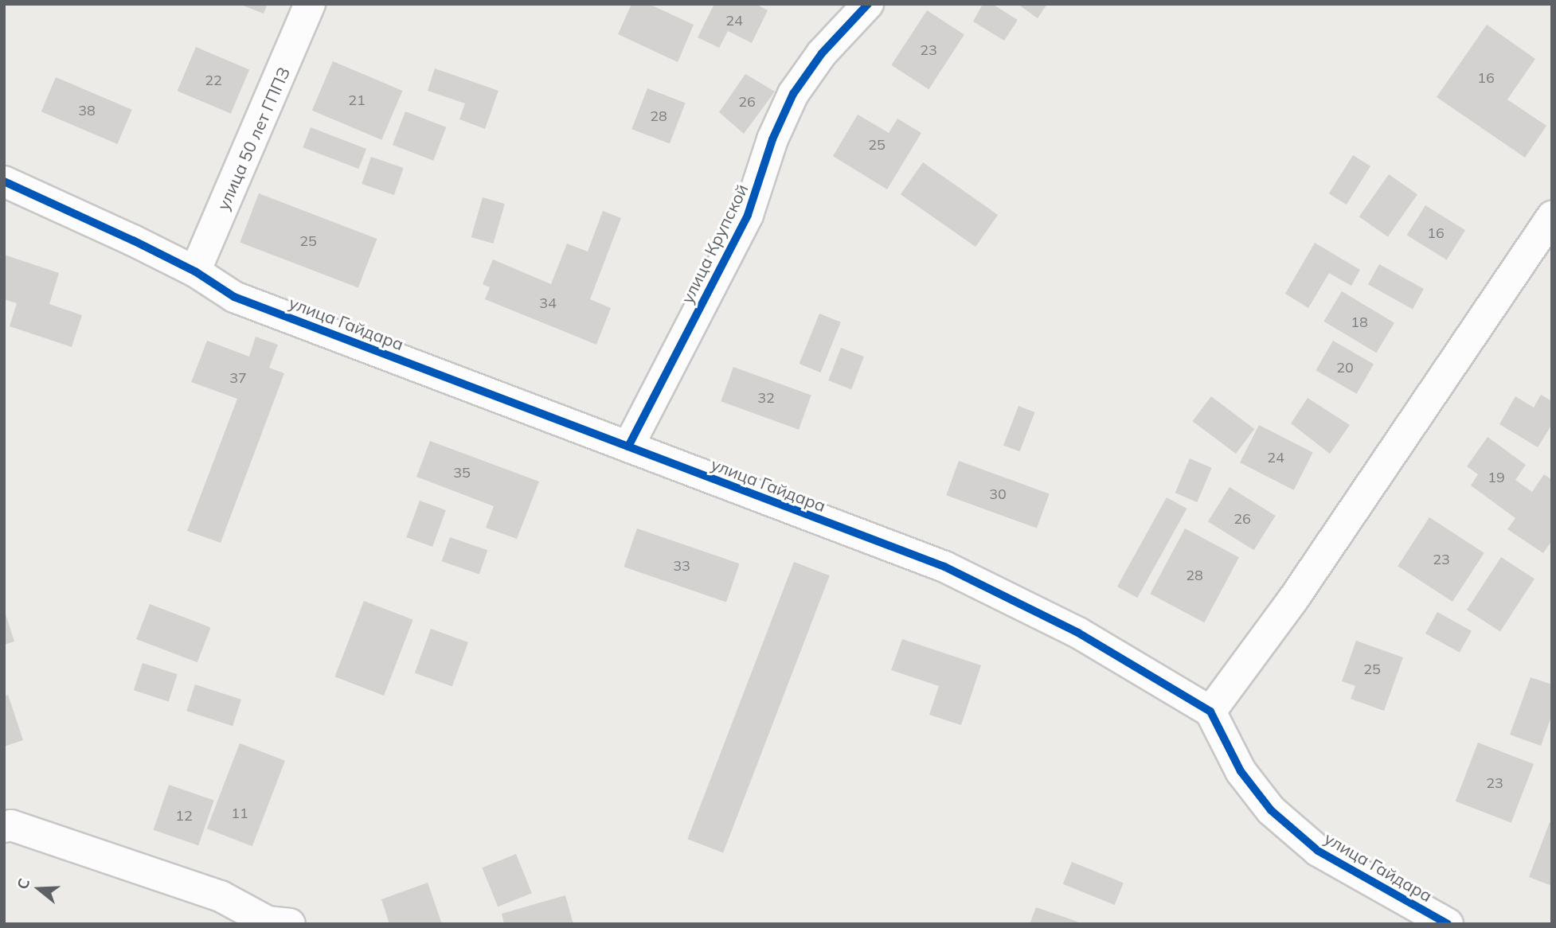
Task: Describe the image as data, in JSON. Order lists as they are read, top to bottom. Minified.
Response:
{"streets":{"street":["улица 50 лет ГППЗ","улица Крупской","улица Гайдара"]},"crossings":[["улица 50 лет ГППЗ","улица Гайдара"],["улица Крупской","улица Гайдара"]],"house_numbers":["24","23","16","22","21","26","38","28","25","16","25","34","18","20","37","32","24","35","19","30","26","23","33","28","25","23","11","12"],"north":"left"}
